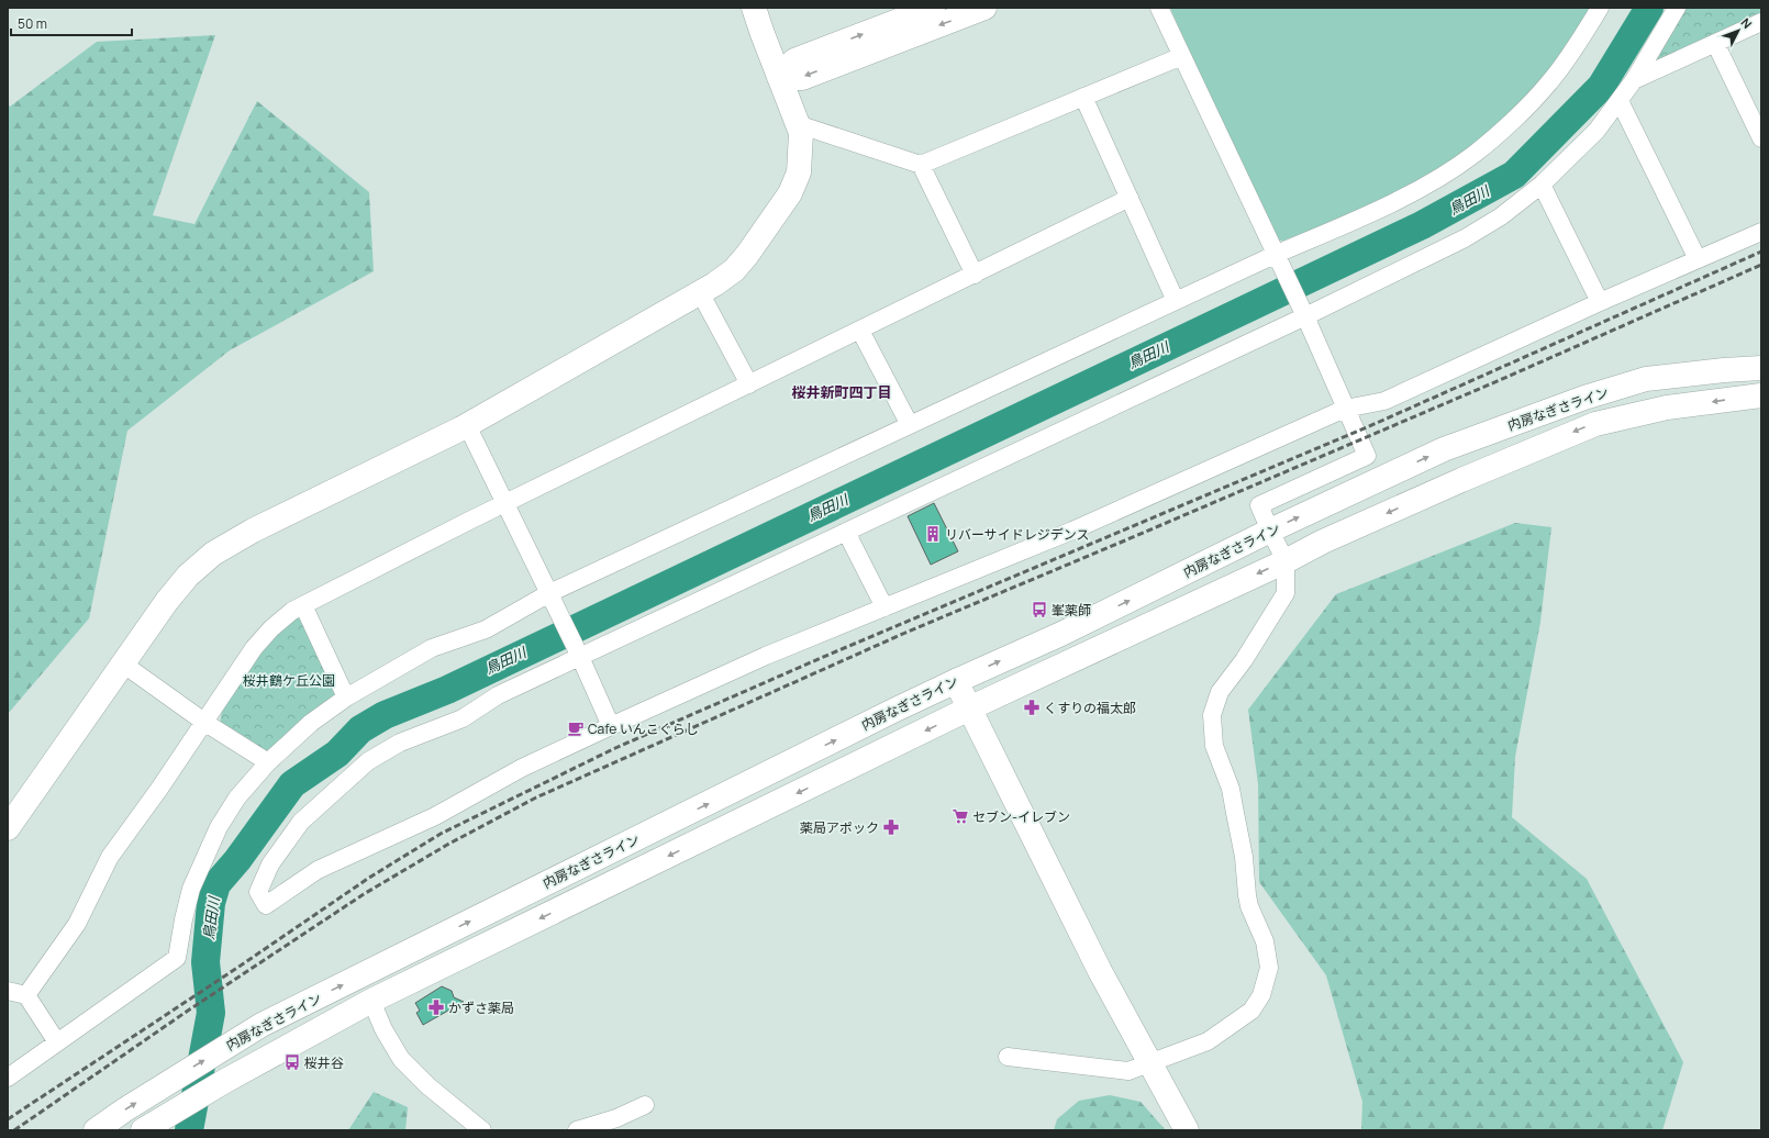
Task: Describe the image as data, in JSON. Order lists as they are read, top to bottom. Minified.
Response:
{"streets":{"main road":["内房なぎさライン"]},"districts":["桜井新町四丁目"],"water":["鳥田川"],"parks":["桜井鶴ケ丘公園"],"places":{"building":["リバーサイドレジデンス"],"bus stop":["峯薬師","桜井谷"],"pharmacy":["くすりの福太郎","薬局アポック","かずさ薬局"],"cafe":["Cafe いんこぐらし"],"supermarket":["セブン-イレブン"]},"scale_bar":"50 m","north":"top right"}
